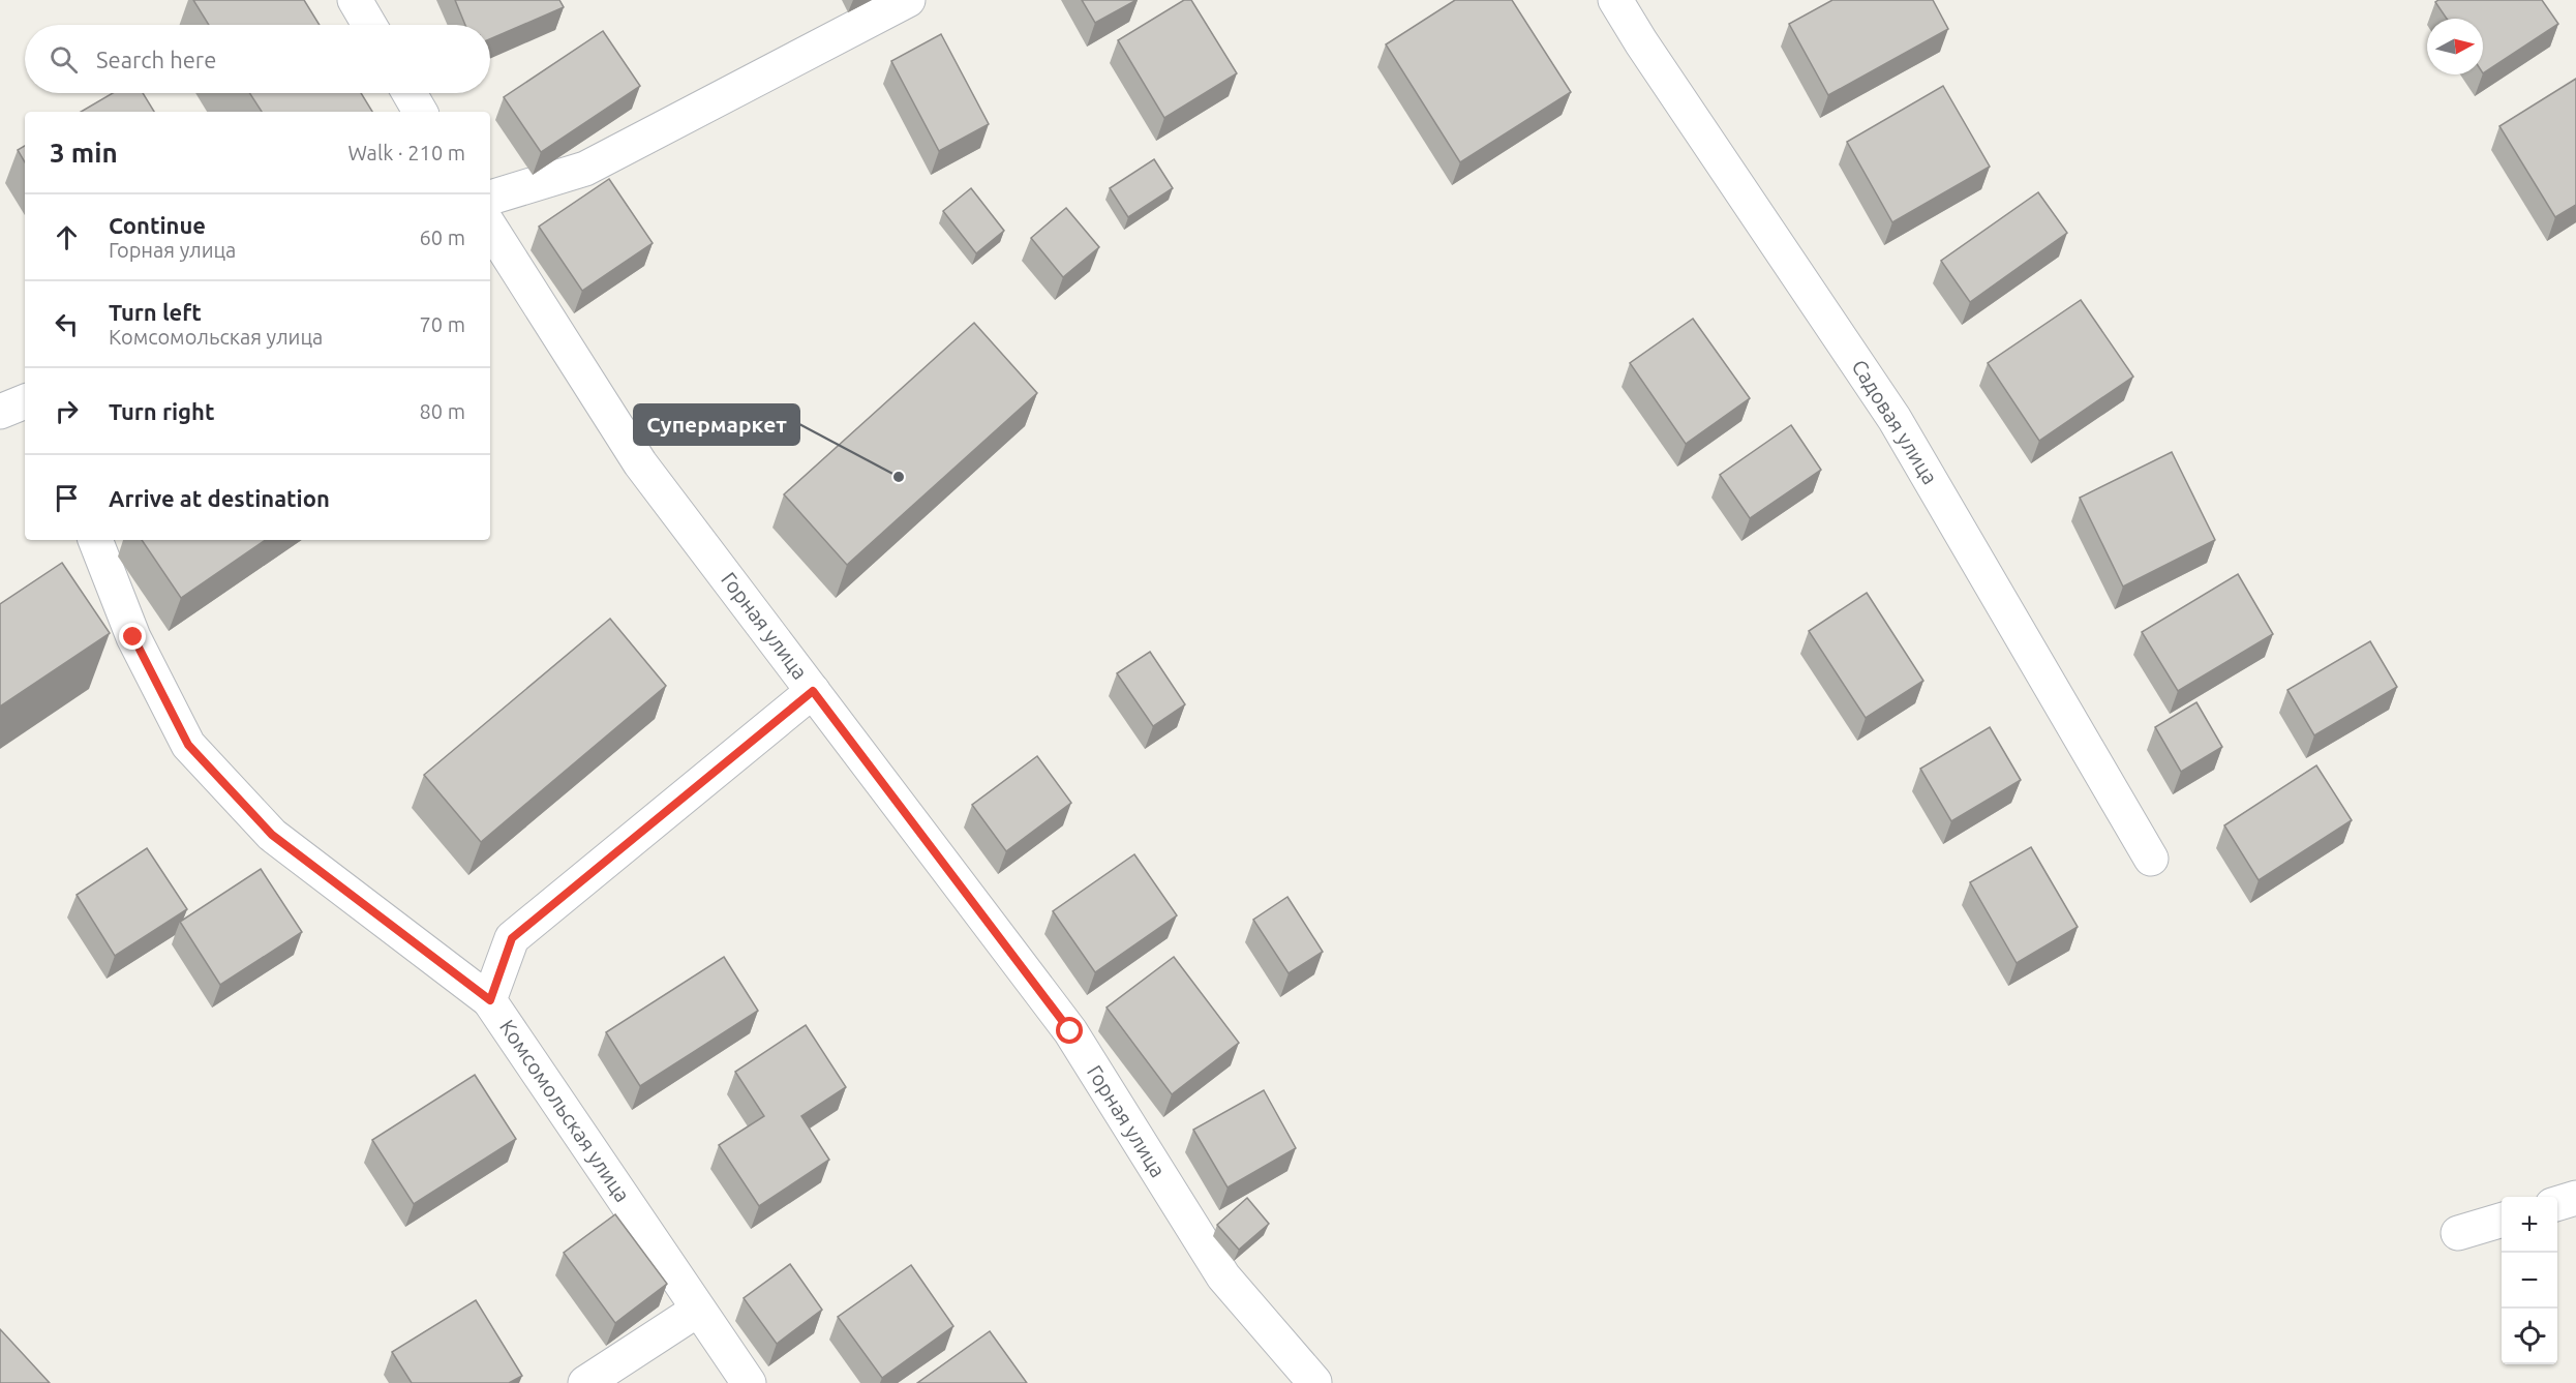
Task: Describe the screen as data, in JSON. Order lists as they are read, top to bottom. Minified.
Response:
{"streets":{"street":["Садовая улица","Горная улица","Комсомольская улица"]},"crossings":[["Горная улица","Комсомольская улица"]],"places":["Супермаркет"],"north":"right","page":{"search":"Search here","heading":["3 min","Walk · 210 m"],"list":[["Continue","Горная улица","60 m"],["Turn left","Комсомольская улица","70 m"],["Turn right","80 m"],"Arrive at destination"],"map_buttons":["+","−"]}}
